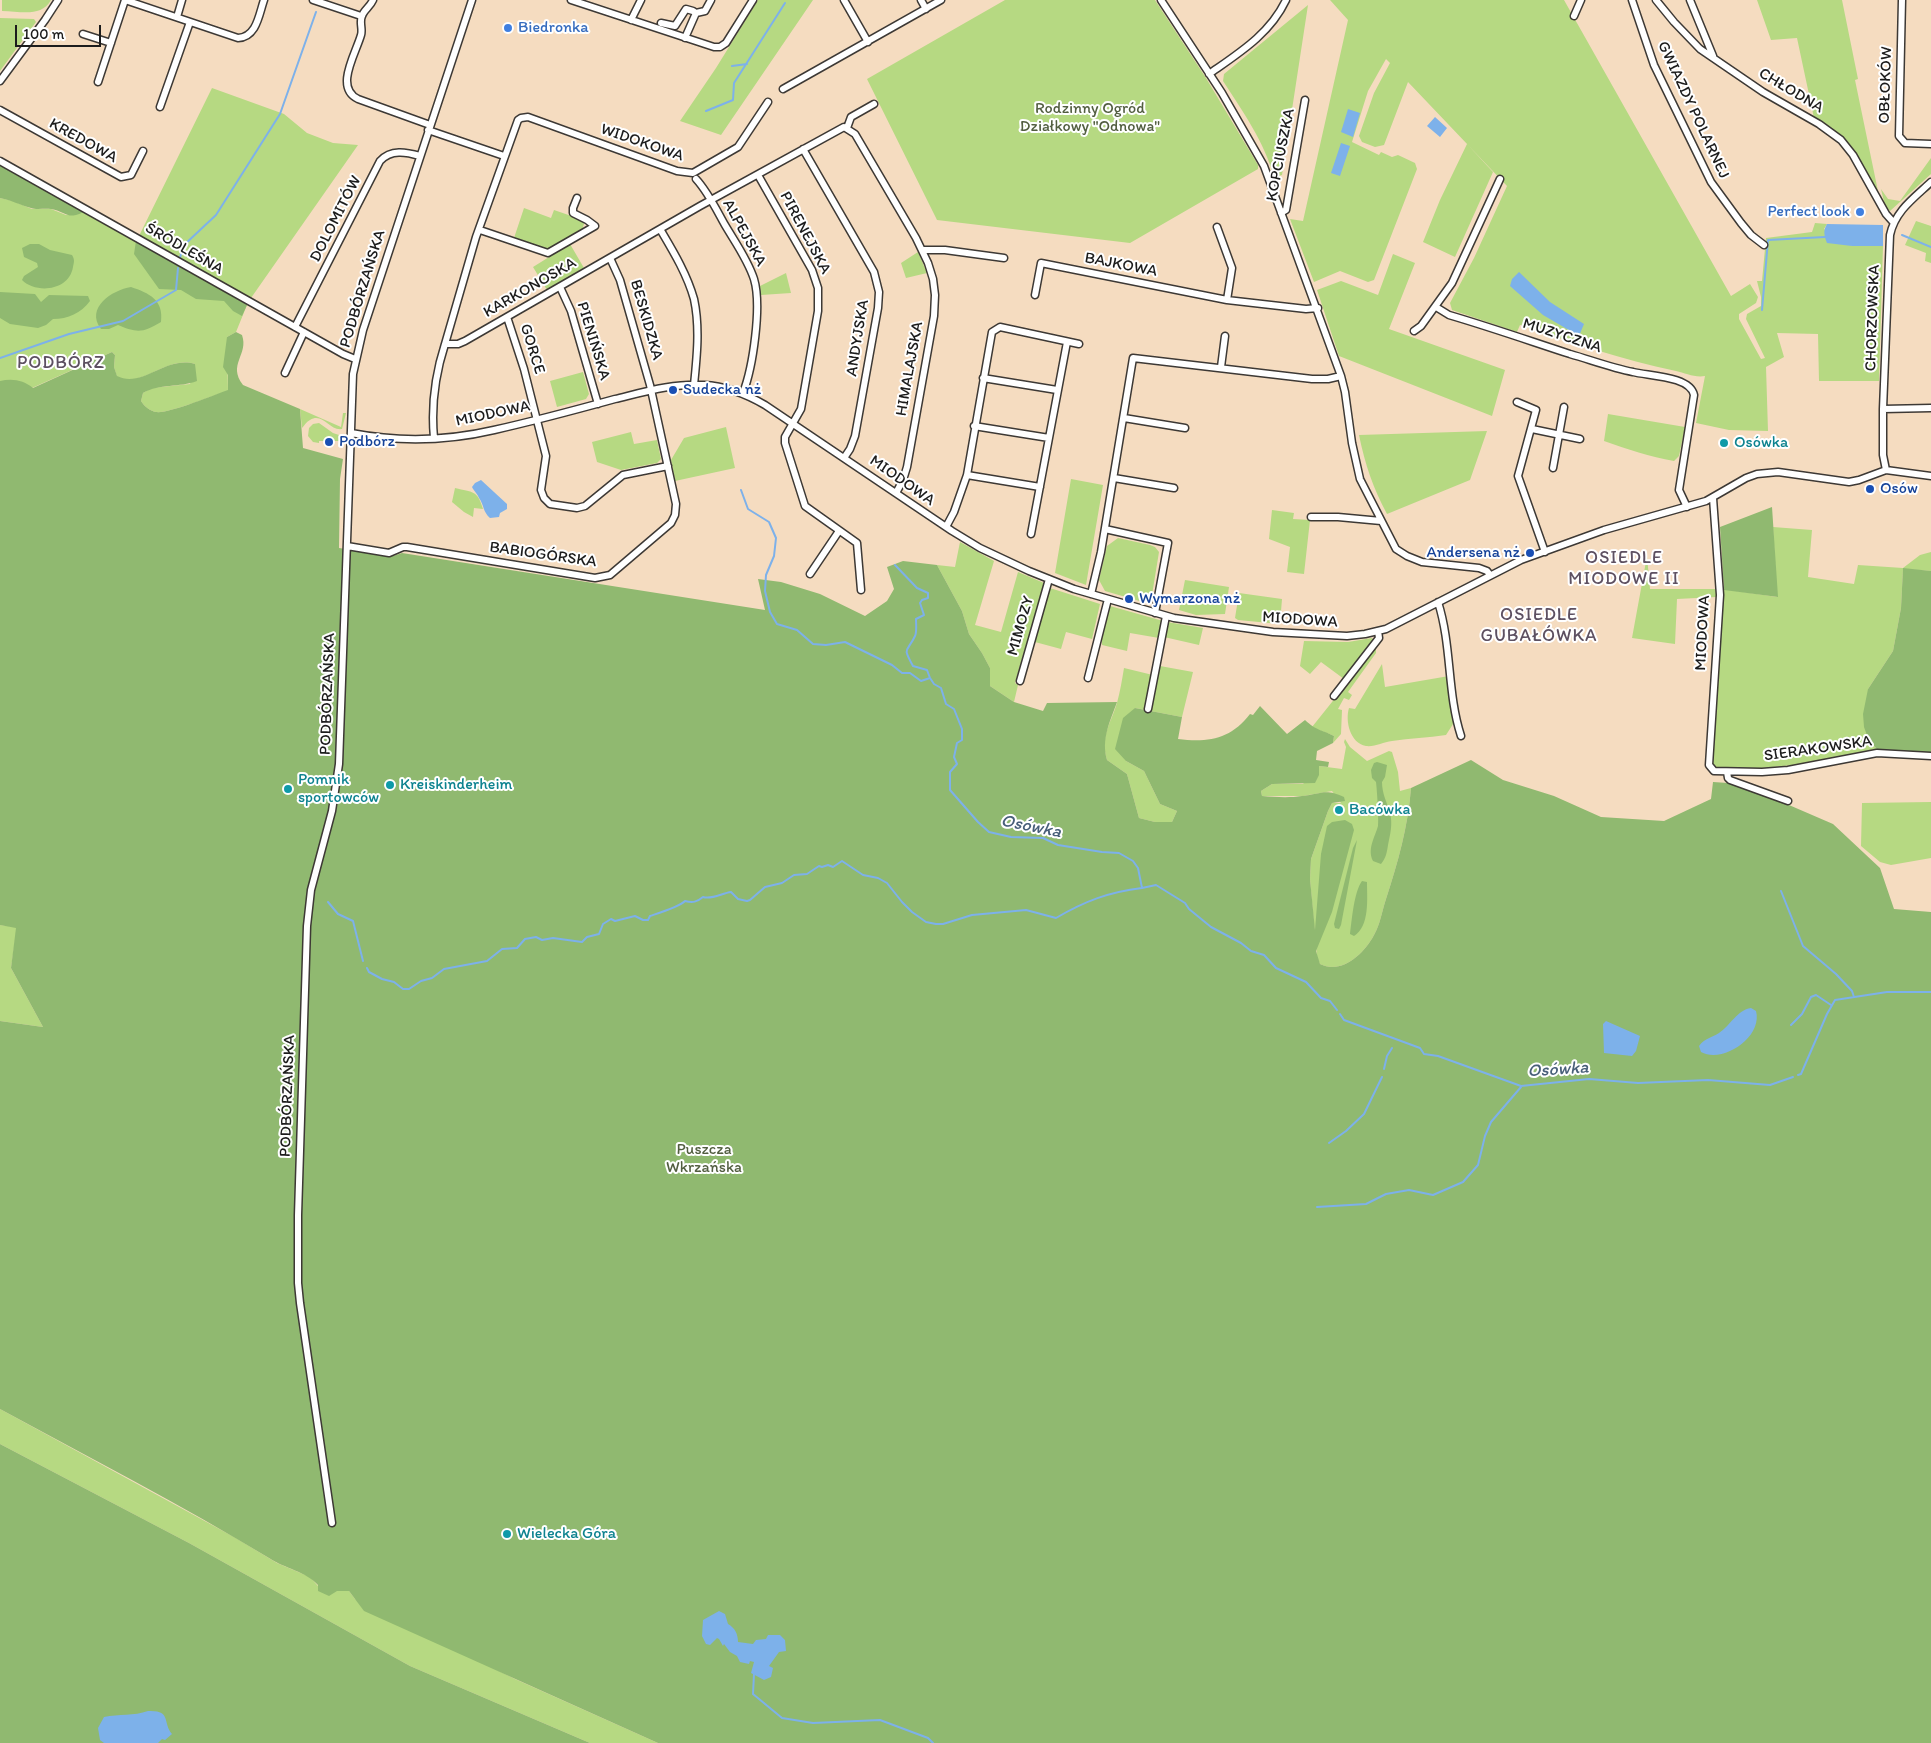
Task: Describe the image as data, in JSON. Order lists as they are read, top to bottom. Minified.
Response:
{"streets":{"street":["OBŁOKÓW","CHŁODNA","GWIAZDY POLARNEJ","KREDOWA","WIDOKOWA","KOPCIUSZKA","DOLOMITÓW","ALPEJSKA","PIRENEJSKA","ŚRÓDLEŚNA","BAJKOWA","KARKONOSKA","PODBÓRZAŃSKA","CHORZOWSKA","BESKIDZKA","MUZYCZNA","ANDYJSKA","PIENIŃSKA","GORCE","HIMALAJSKA","MIODOWA","BABIOGÓRSKA","MIMOZY","SIERAKOWSKA"]},"crossings":[["CHŁODNA","CHORZOWSKA"],["WIDOKOWA","KARKONOSKA"],["DOLOMITÓW","ŚRÓDLEŚNA"],["DOLOMITÓW","PODBÓRZAŃSKA"],["ALPEJSKA","KARKONOSKA"],["ALPEJSKA","MIODOWA"],["PIRENEJSKA","MIODOWA"],["ŚRÓDLEŚNA","PODBÓRZAŃSKA"],["KARKONOSKA","BESKIDZKA"],["KARKONOSKA","PIENIŃSKA"],["KARKONOSKA","GORCE"],["PODBÓRZAŃSKA","MIODOWA"],["PODBÓRZAŃSKA","BABIOGÓRSKA"],["CHORZOWSKA","MIODOWA"],["BESKIDZKA","MIODOWA"],["BESKIDZKA","BABIOGÓRSKA"],["MUZYCZNA","MIODOWA"],["ANDYJSKA","MIODOWA"],["PIENIŃSKA","MIODOWA"],["GORCE","MIODOWA"],["GORCE","BABIOGÓRSKA"],["HIMALAJSKA","MIODOWA"],["MIODOWA","BABIOGÓRSKA"],["MIODOWA","MIMOZY"],["MIODOWA","SIERAKOWSKA"]],"districts":["PODBÓRZ","OSIEDLE MIODOWE II","OSIEDLE GUBAŁÓWKA"],"water":["Osówka"],"parks":["Rodzinny Ogród Działkowy \"Odnowa\"","Puszcza Wkrzańska"],"places":["Biedronka","Perfect look","Sudecka nż","Podbórz","Osówka","Osów","Andersena nż","Wymarzona nż","Kreiskinderheim","Pomnik sportowców","Bacówka","Wielecka Góra"],"scale_bar":"100 m"}
